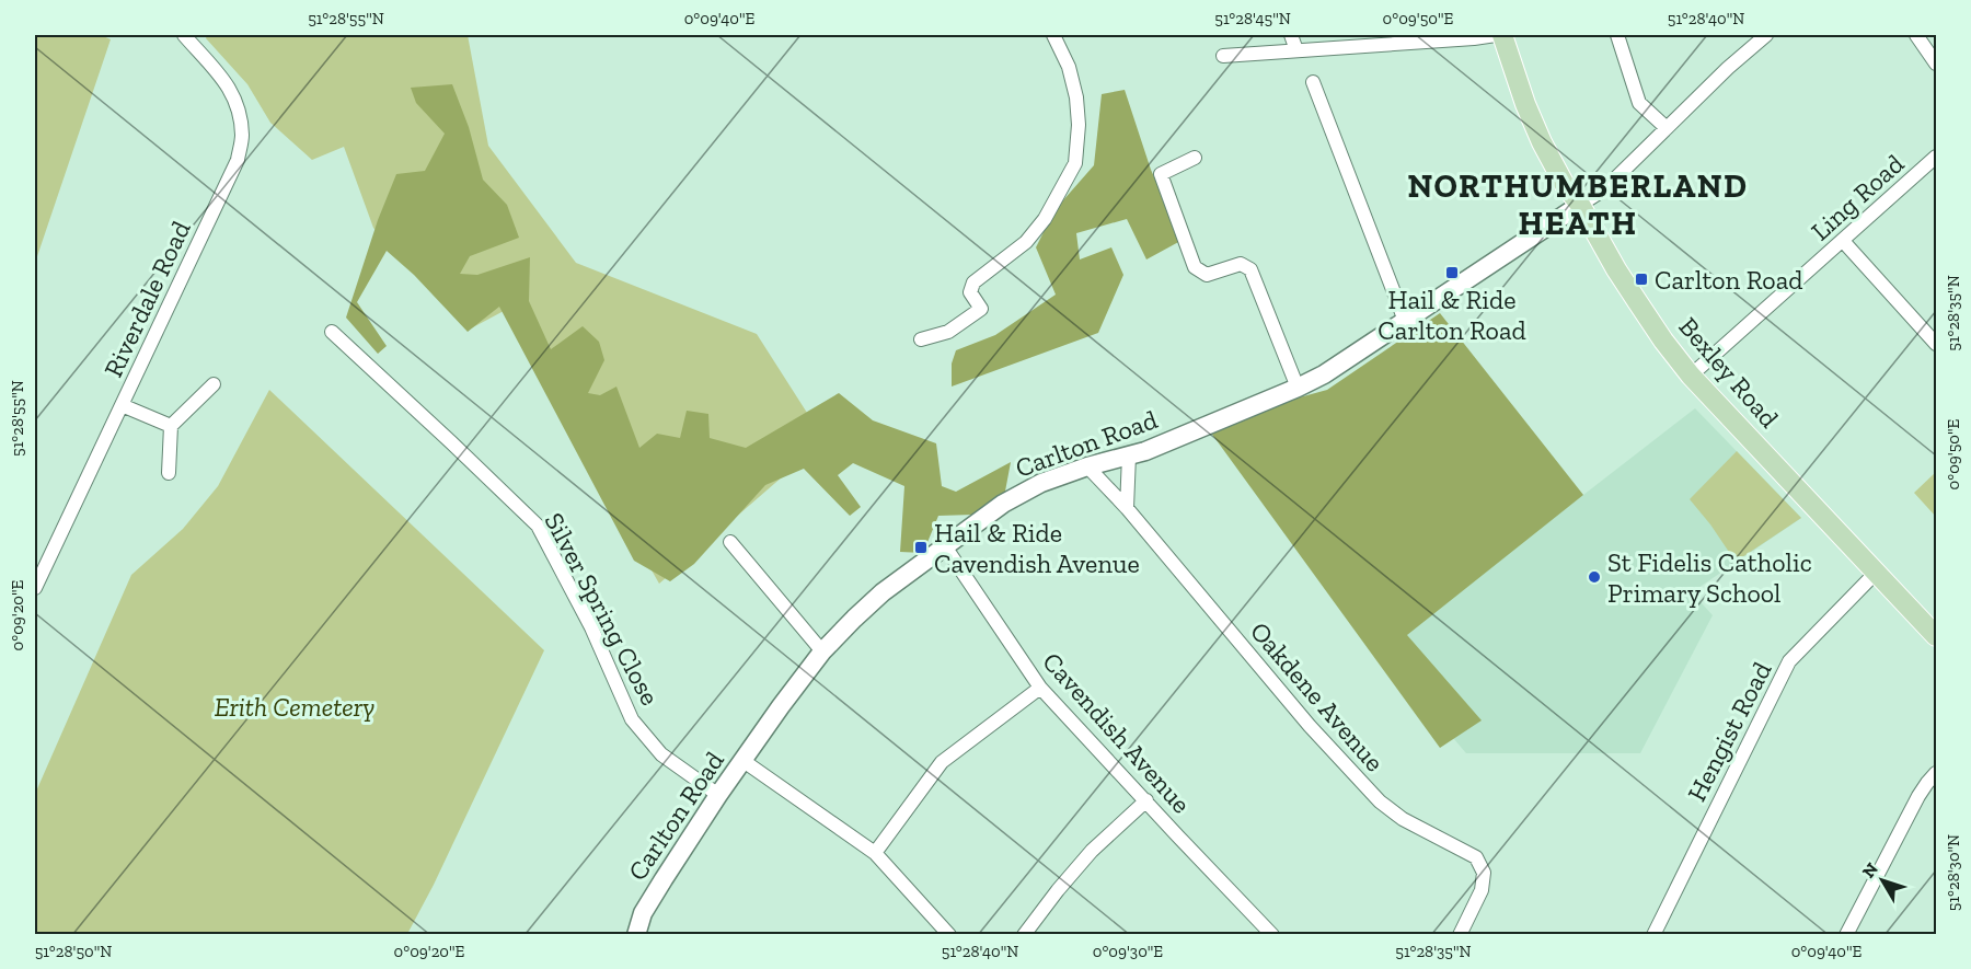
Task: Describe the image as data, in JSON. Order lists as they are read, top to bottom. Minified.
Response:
{"streets":{"main road":["Bexley Road"],"street":["Ling Road","Riverdale Road","Carlton Road","Silver Spring Close","Oakdene Avenue","Hengist Road","Cavendish Avenue"]},"crossings":[["Ling Road","Bexley Road"],["Bexley Road","Carlton Road"],["Bexley Road","Hengist Road"],["Carlton Road","Silver Spring Close"],["Carlton Road","Oakdene Avenue"],["Carlton Road","Cavendish Avenue"]],"districts":["NORTHUMBERLAND HEATH"],"parks":["Erith Cemetery"],"places":{"transit":["Hail & Ride Carlton Road","Carlton Road","Hail & Ride Cavendish Avenue"],"other":["St Fidelis Catholic Primary School"]},"north":"top left","coordinates":["51°28'55\"N","0°09'40\"E","51°28'45\"N","0°09'50\"E","51°28'40\"N","51°28'35\"N","0°09'20\"E","51°28'30\"N","51°28'50\"N","0°09'30\"E"]}
